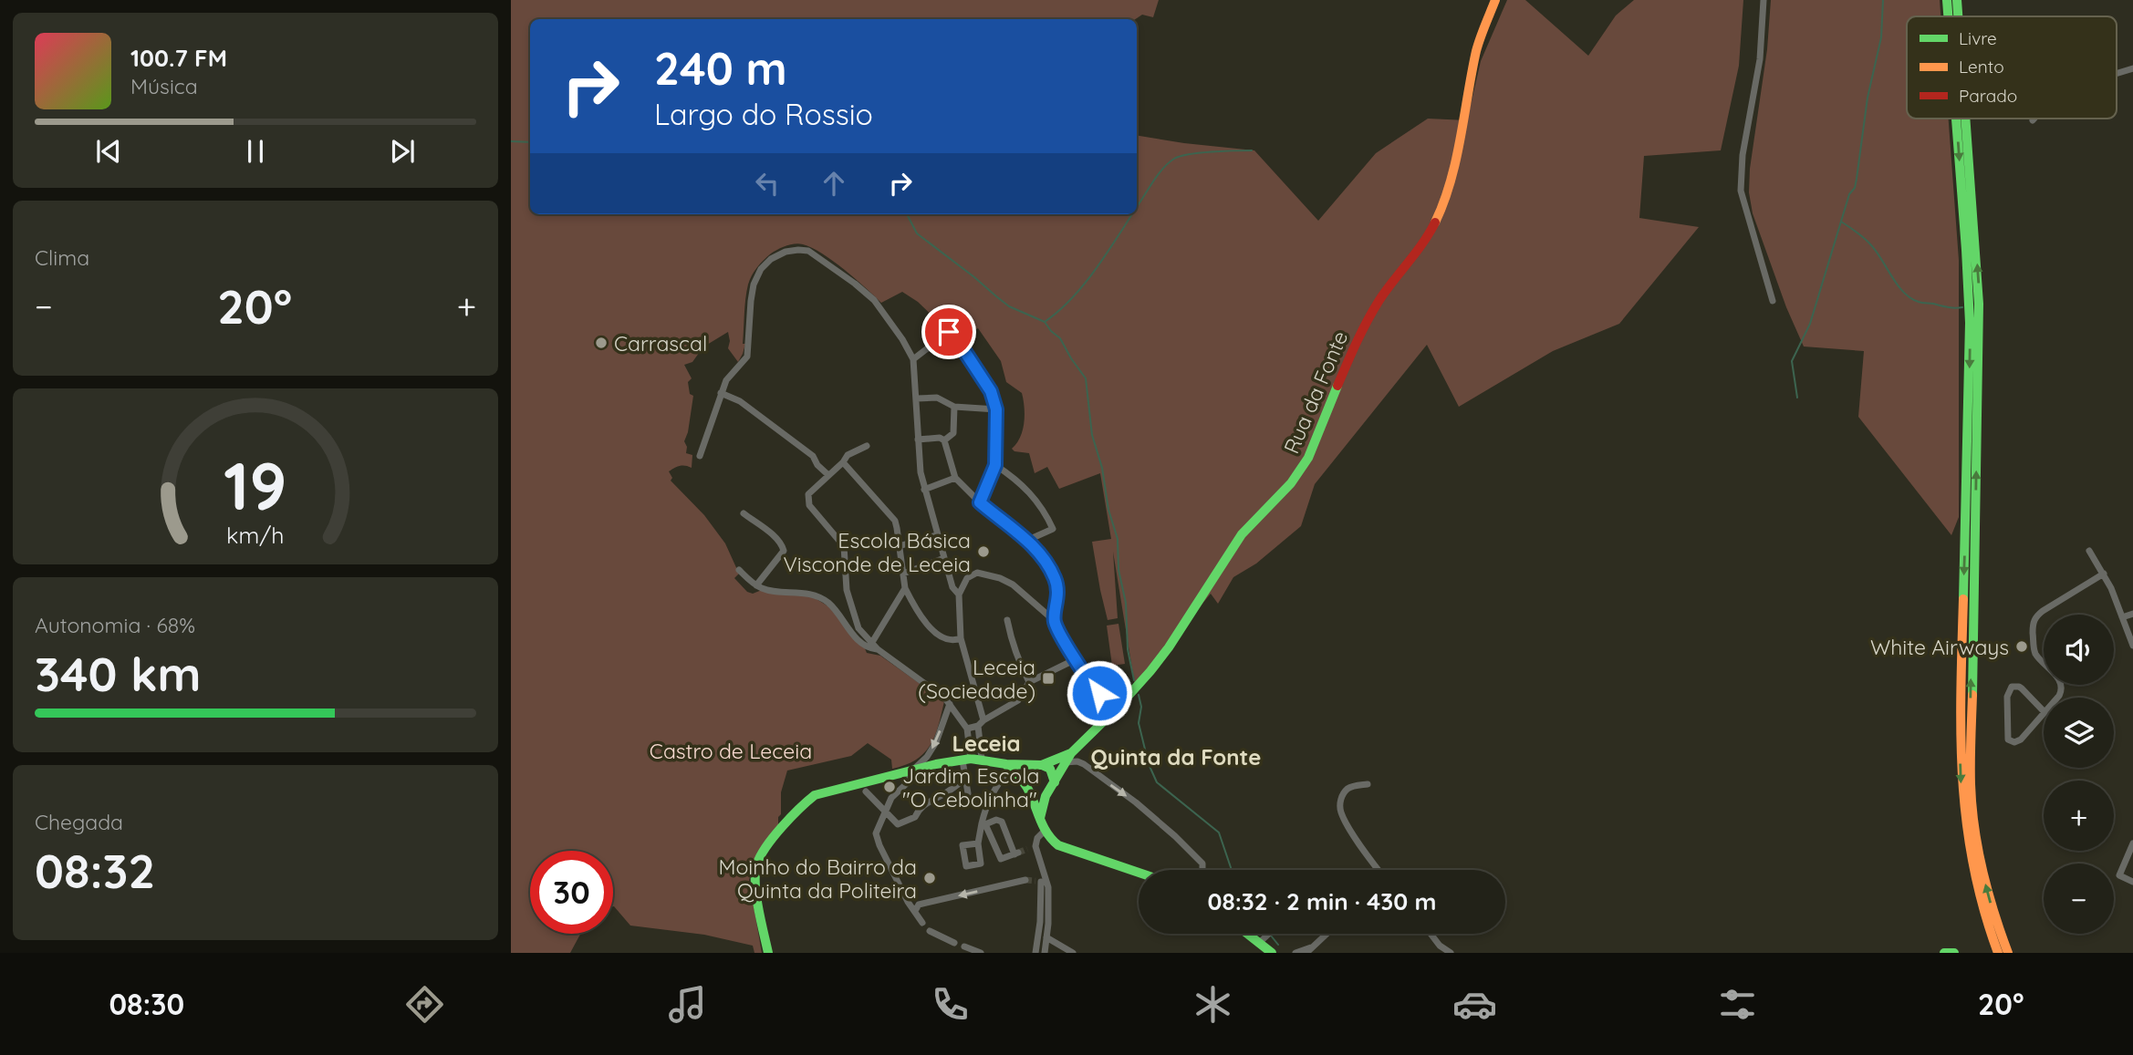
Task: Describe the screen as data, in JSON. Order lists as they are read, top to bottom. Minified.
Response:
{"streets":{"main road":["Rua da Fonte"]},"districts":["Leceia","Quinta da Fonte"],"parks":["Castro de Leceia"],"places":{"other":["Carrascal","Escola Básica Visconde de Leceia","White Airways","Jardim Escola \"O Cebolinha\"","Moinho do Bairro da Quinta da Politeira"],"transit":["Leceia (Sociedade)"]},"legend":["Livre","Lento","Parado"],"page":{"turn":["240 m","Largo do Rossio"],"song":["100.7 FM","Música"],"tile":["Clima",["Autonomia · 68%","340 km"],["Chegada","08:32"]],"heat":["−","20°","+"],"map_buttons":["+","−"],"limit":"30","trip":"08:32 · 2 min · 430 m","tabs":["08:30","20°"],"gauge":["19","km/h"]}}
